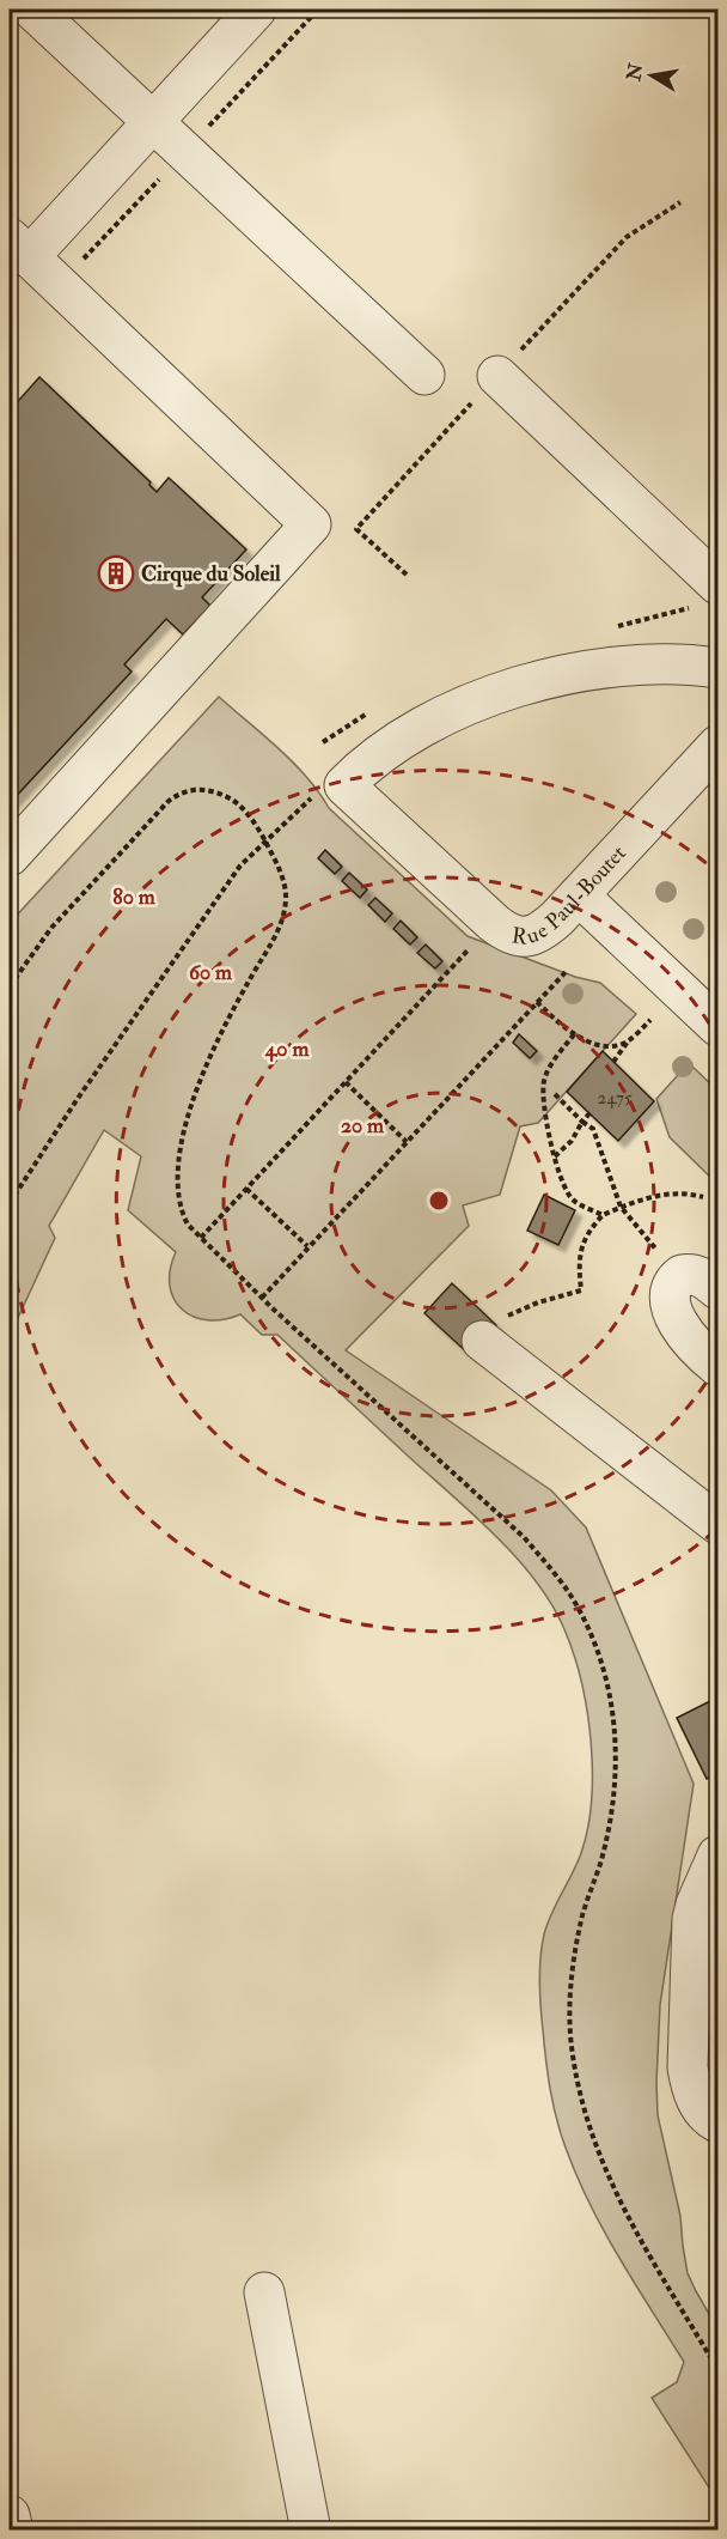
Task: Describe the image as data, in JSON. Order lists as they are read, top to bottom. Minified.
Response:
{"streets":{"street":["Rue Paul-Boutet"]},"places":{"building":["Cirque du Soleil"]},"house_numbers":["2475"],"north":"left","rings":["80 m","60 m","40 m","20 m"]}
